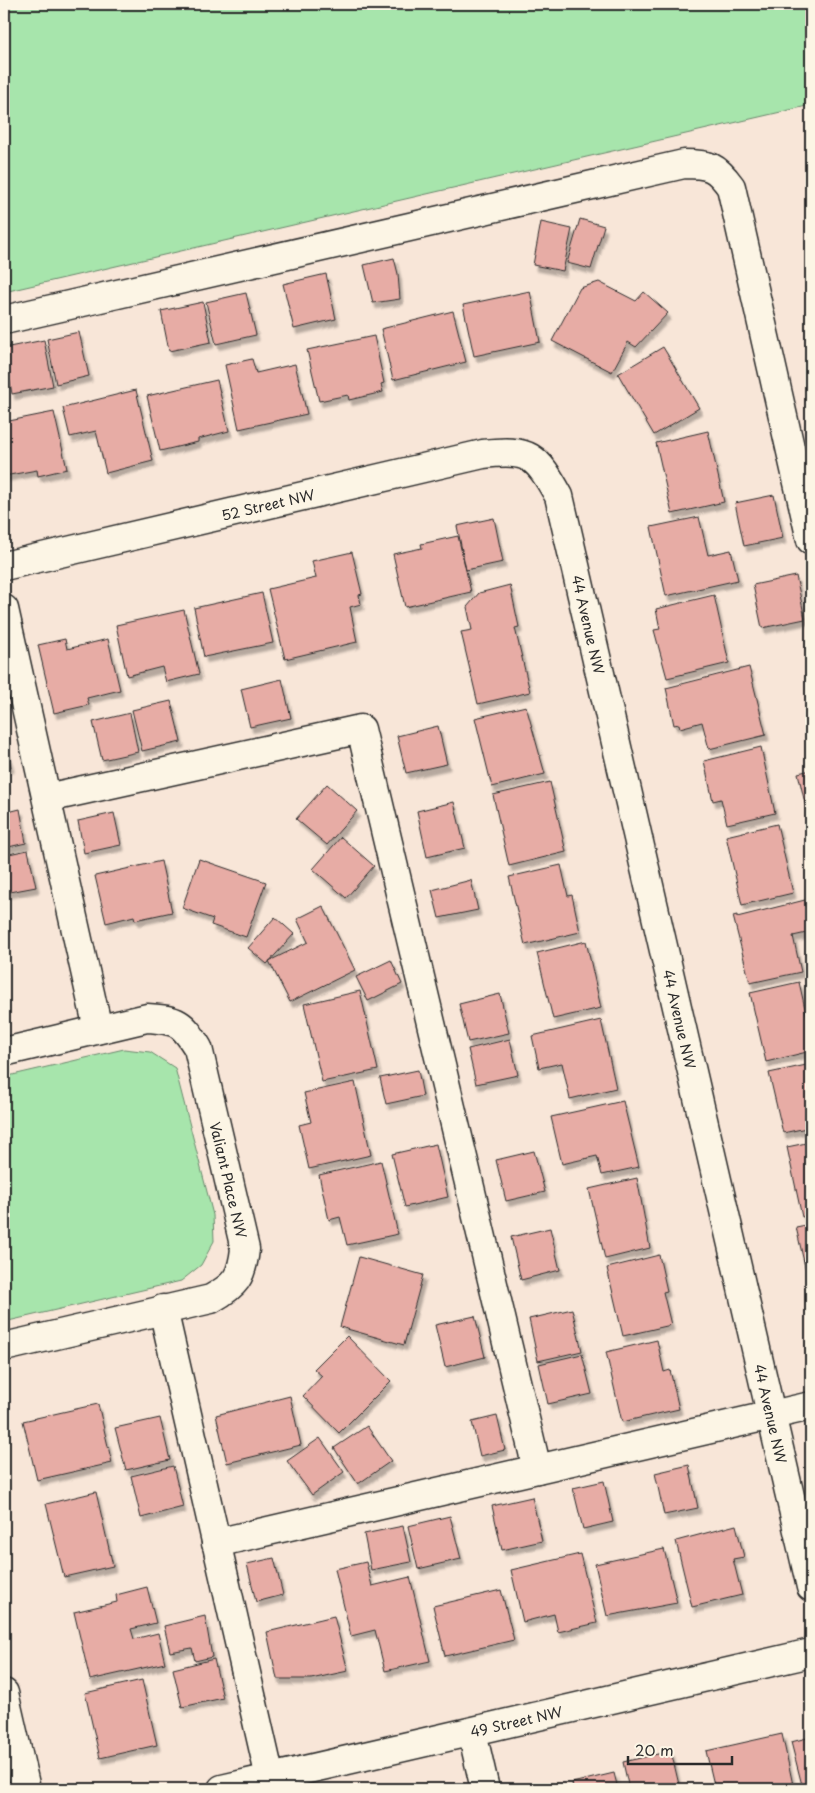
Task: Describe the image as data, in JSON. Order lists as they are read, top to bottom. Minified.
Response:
{"streets":{"street":["52 Street NW","44 Avenue NW","Valiant Place NW","49 Street NW"]},"crossings":[["52 Street NW","44 Avenue NW"]],"scale_bar":"20 m"}
